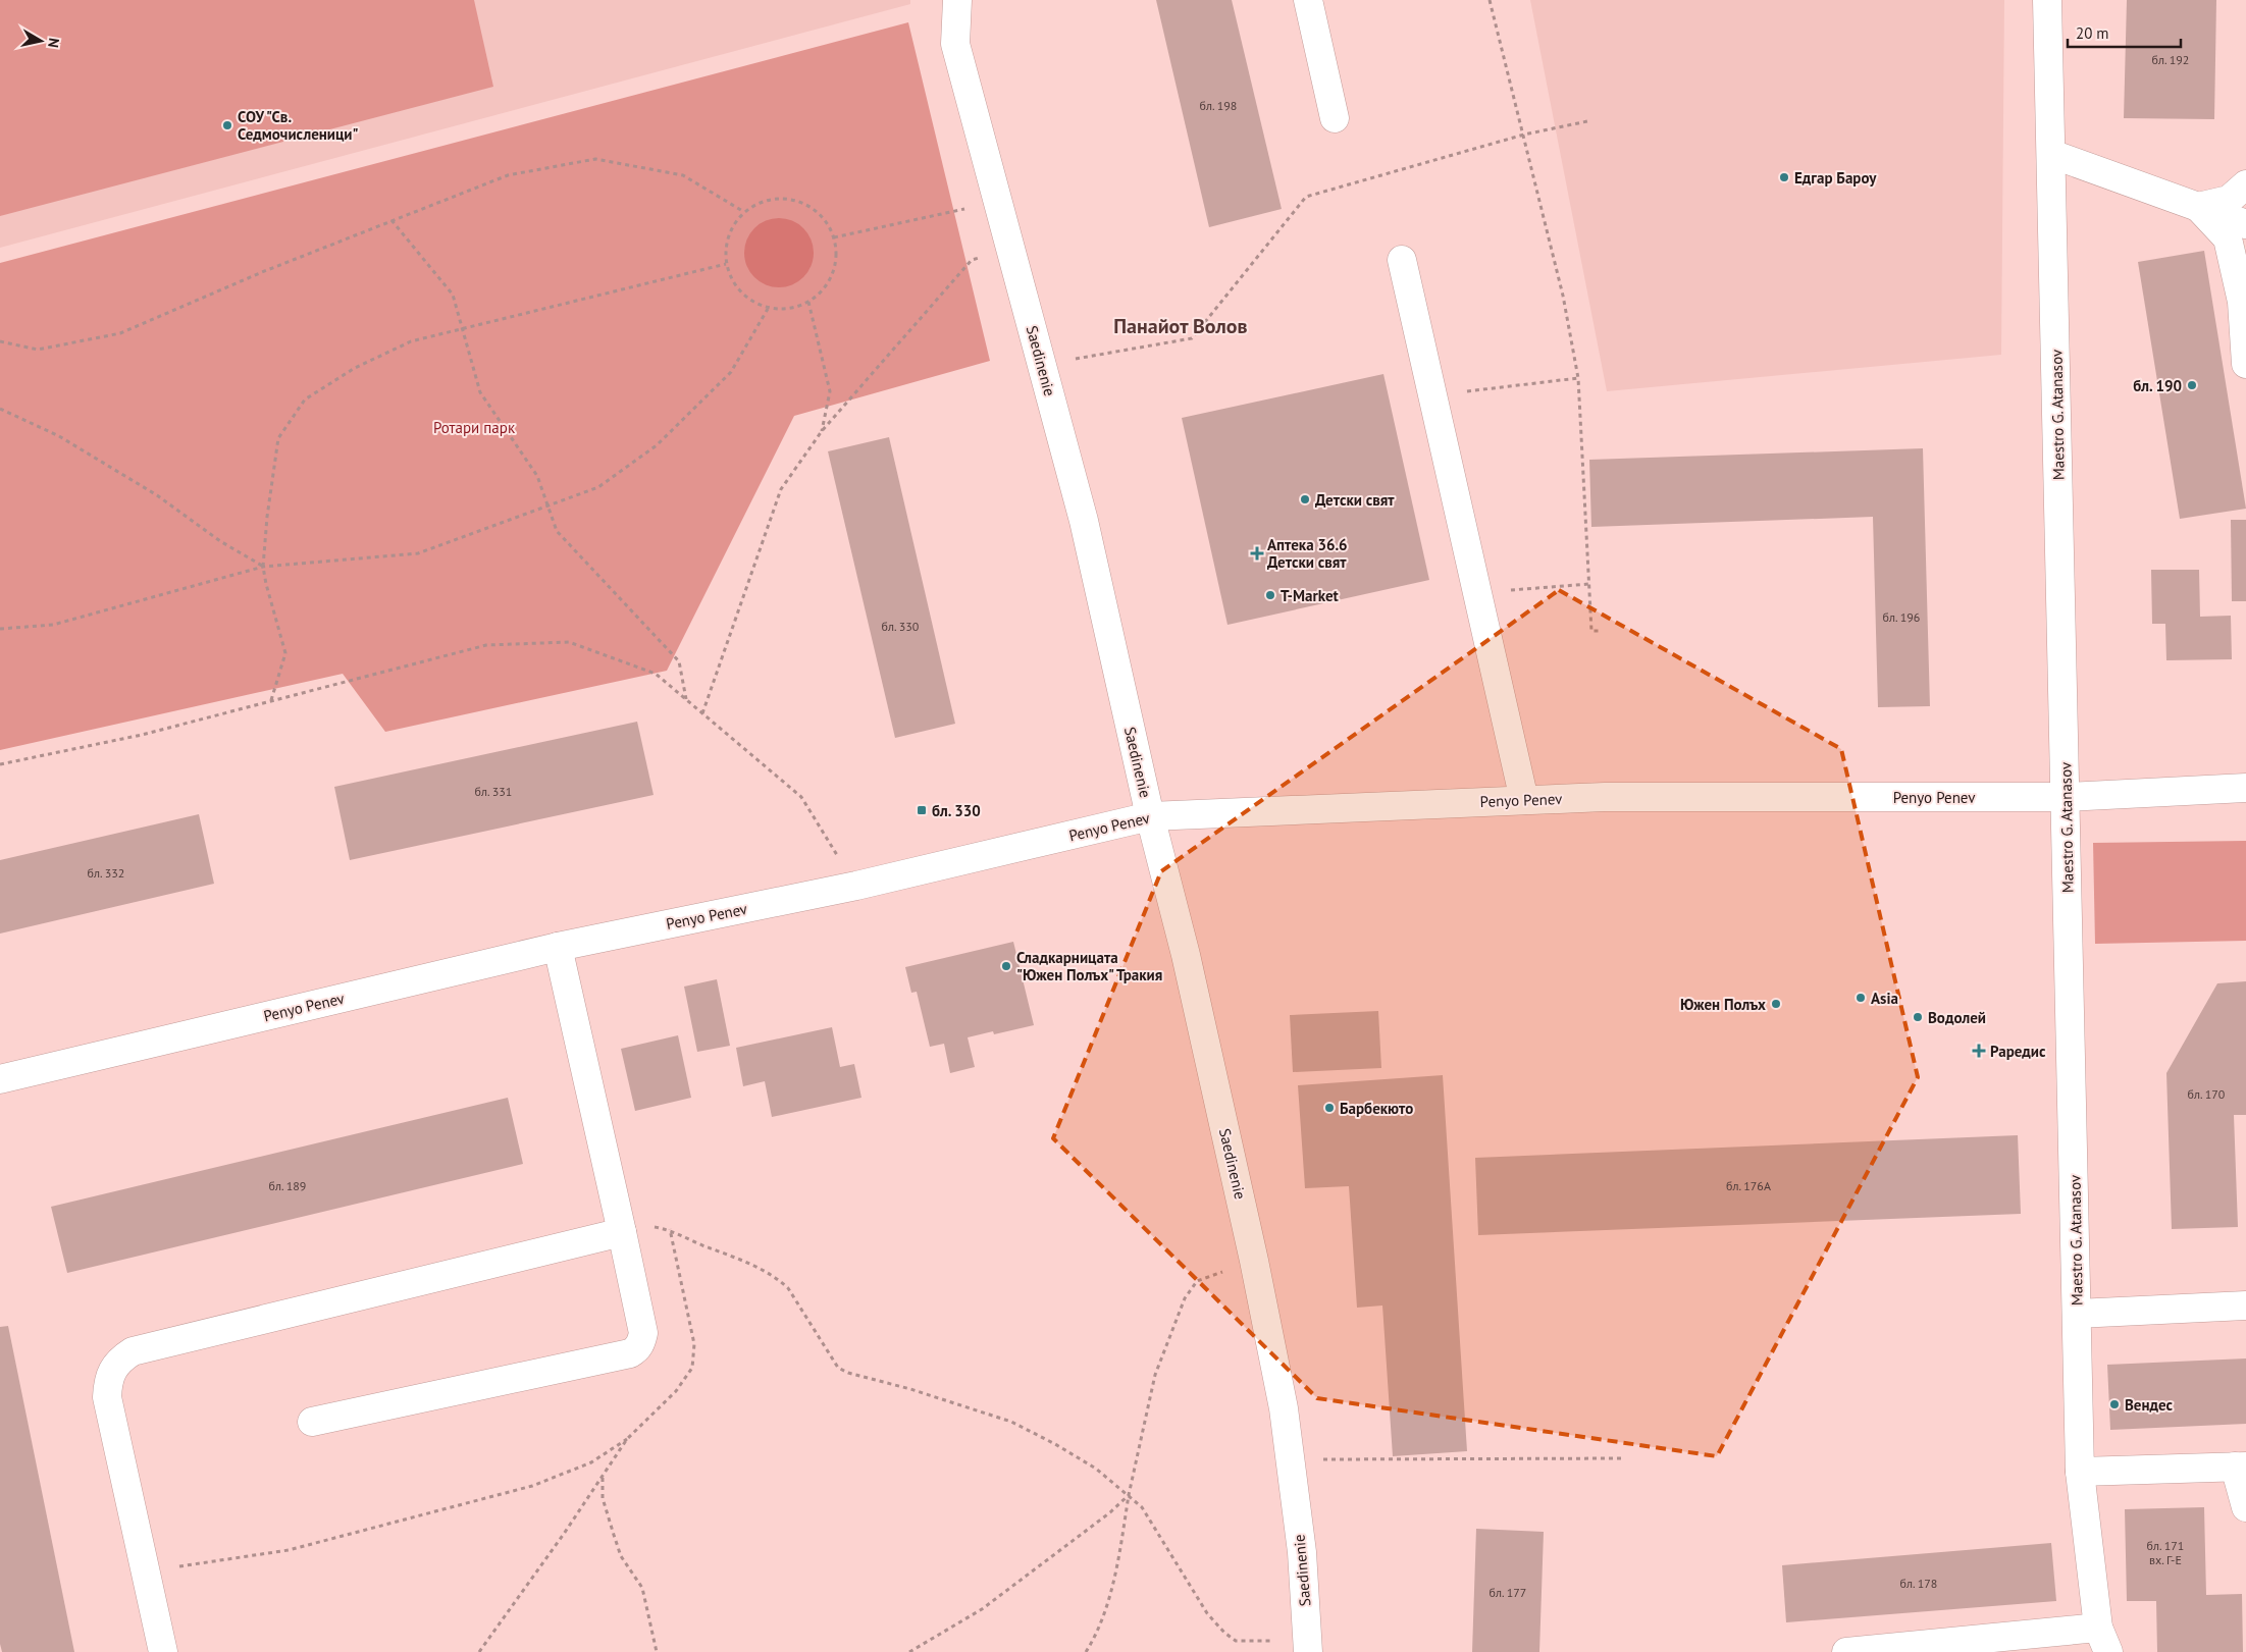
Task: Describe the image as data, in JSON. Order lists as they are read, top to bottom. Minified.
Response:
{"streets":{"street":["Saedinenie","Maestro G. Atanasov","Penyo Penev"]},"crossings":[["Saedinenie","Penyo Penev"],["Maestro G. Atanasov","Penyo Penev"]],"districts":["Панайот Волов"],"parks":["Ротари парк"],"places":{"other":["СОУ \"Св. Седмочисленици\"","Едгар Бароу","бл. 190","Детски свят","T-Market","Сладкарницата \"Южен Полъх\" Тракия","Asia","Южен Полъх","Водолей","Барбекюто","Вендес"],"health":["Аптека 36.6 Детски свят","Раредис"],"transit":["бл. 330"]},"house_numbers":["бл. 192","бл. 198","бл. 196","бл. 330","бл. 331","бл. 332","бл. 170","бл. 189","бл. 176А","бл. 171 вх. Г-Е","бл. 178","бл. 177"],"scale_bar":"20 m","north":"right"}
